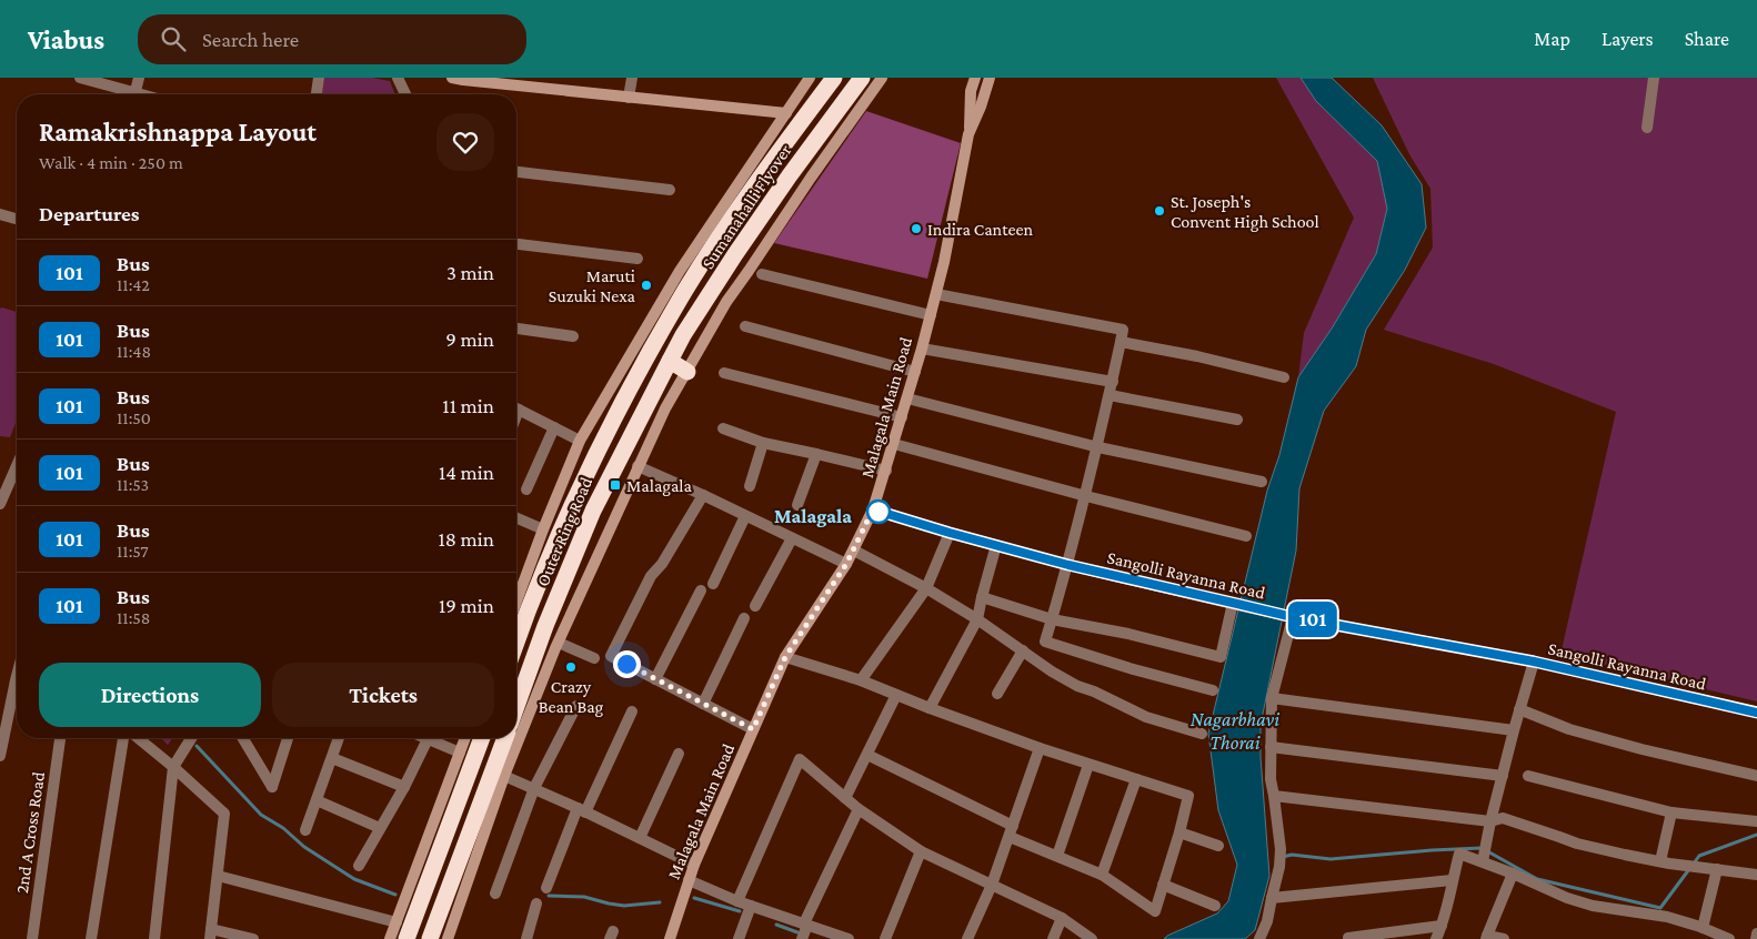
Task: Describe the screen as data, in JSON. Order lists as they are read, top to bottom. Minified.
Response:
{"streets":{"highway":["Sumanahalli Flyover","Outer Ring Road"],"street":["Malagala Main Road","Sangolli Rayanna Road","2nd A Cross Road"]},"crossings":[["Sumanahalli Flyover","Outer Ring Road"],["Malagala Main Road","Sangolli Rayanna Road"]],"districts":["Malagala"],"water":["Nagarbhavi Thorai"],"places":{"other":["St. Joseph's Convent High School","Indira Canteen","Maruti Suzuki Nexa","Crazy Bean Bag"],"transit":["Malagala"]},"lines":["bus line 101"],"page":{"header":"Viabus","search":"Search here","nav":["Map","Layers","Share"],"on_map":"101","heading":[["Ramakrishnappa Layout","Walk · 4 min · 250 m"],"Departures"],"list":[{"mark":"101","name":"Bus","note":"11:42","value":"3 min"},{"mark":"101","name":"Bus","note":"11:48","value":"9 min"},{"mark":"101","name":"Bus","note":"11:50","value":"11 min"},{"mark":"101","name":"Bus","note":"11:53","value":"14 min"},{"mark":"101","name":"Bus","note":"11:57","value":"18 min"},{"mark":"101","name":"Bus","note":"11:58","value":"19 min"}],"buttons":["Directions","Tickets"]}}
